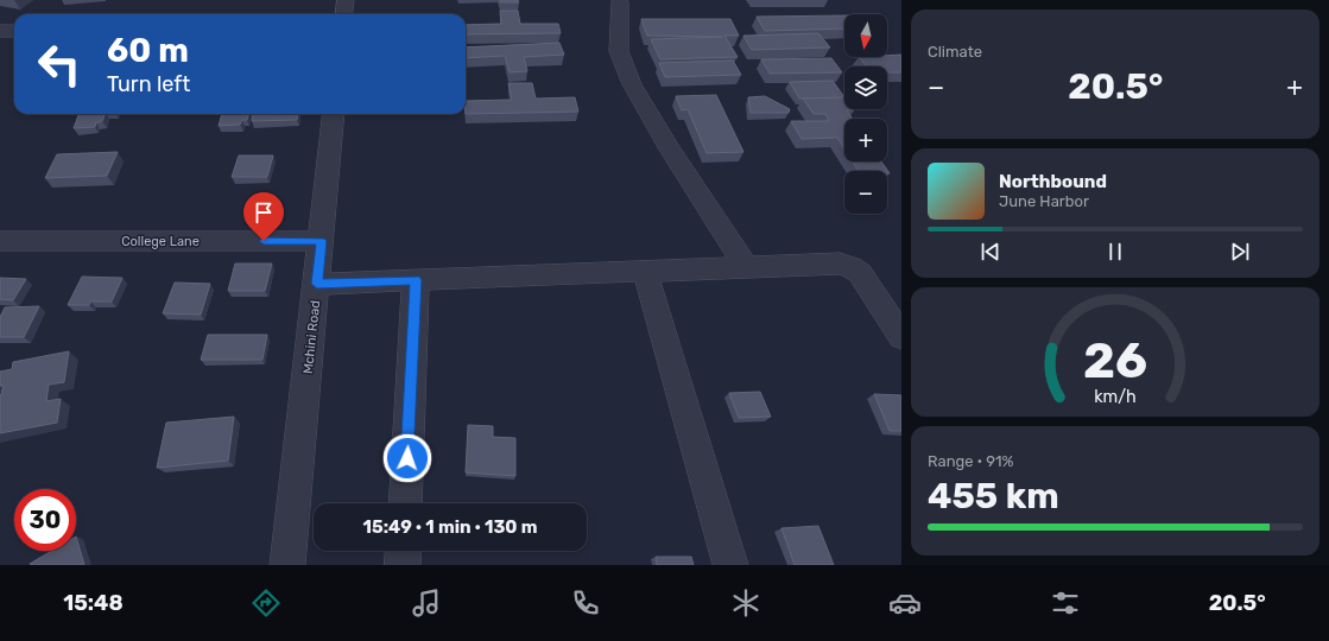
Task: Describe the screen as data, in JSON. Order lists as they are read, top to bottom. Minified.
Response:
{"streets":{"street":["College Lane","Mchini Road"]},"crossings":[["College Lane","Mchini Road"]],"north":"bottom","page":{"tile":["Climate",["Range · 91%","455 km"]],"map_buttons":["+","−"],"turn":["60 m","Turn left"],"heat":["−","20.5°","+"],"song":["Northbound","June Harbor"],"limit":"30","trip":"15:49 · 1 min · 130 m","tabs":["15:48","20.5°"],"gauge":["26","km/h"]}}
